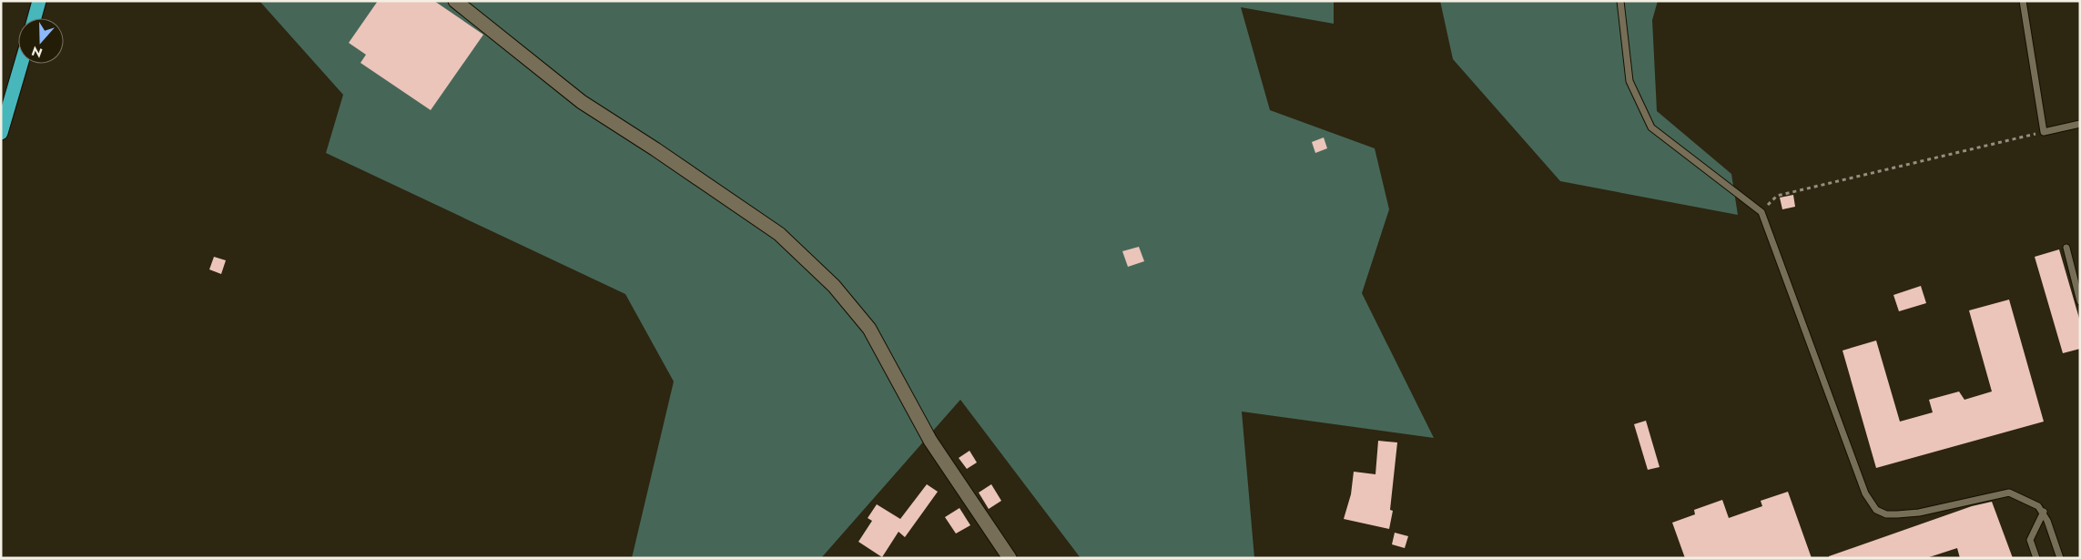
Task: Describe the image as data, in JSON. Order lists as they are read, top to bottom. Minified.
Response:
{"north":"bottom"}
